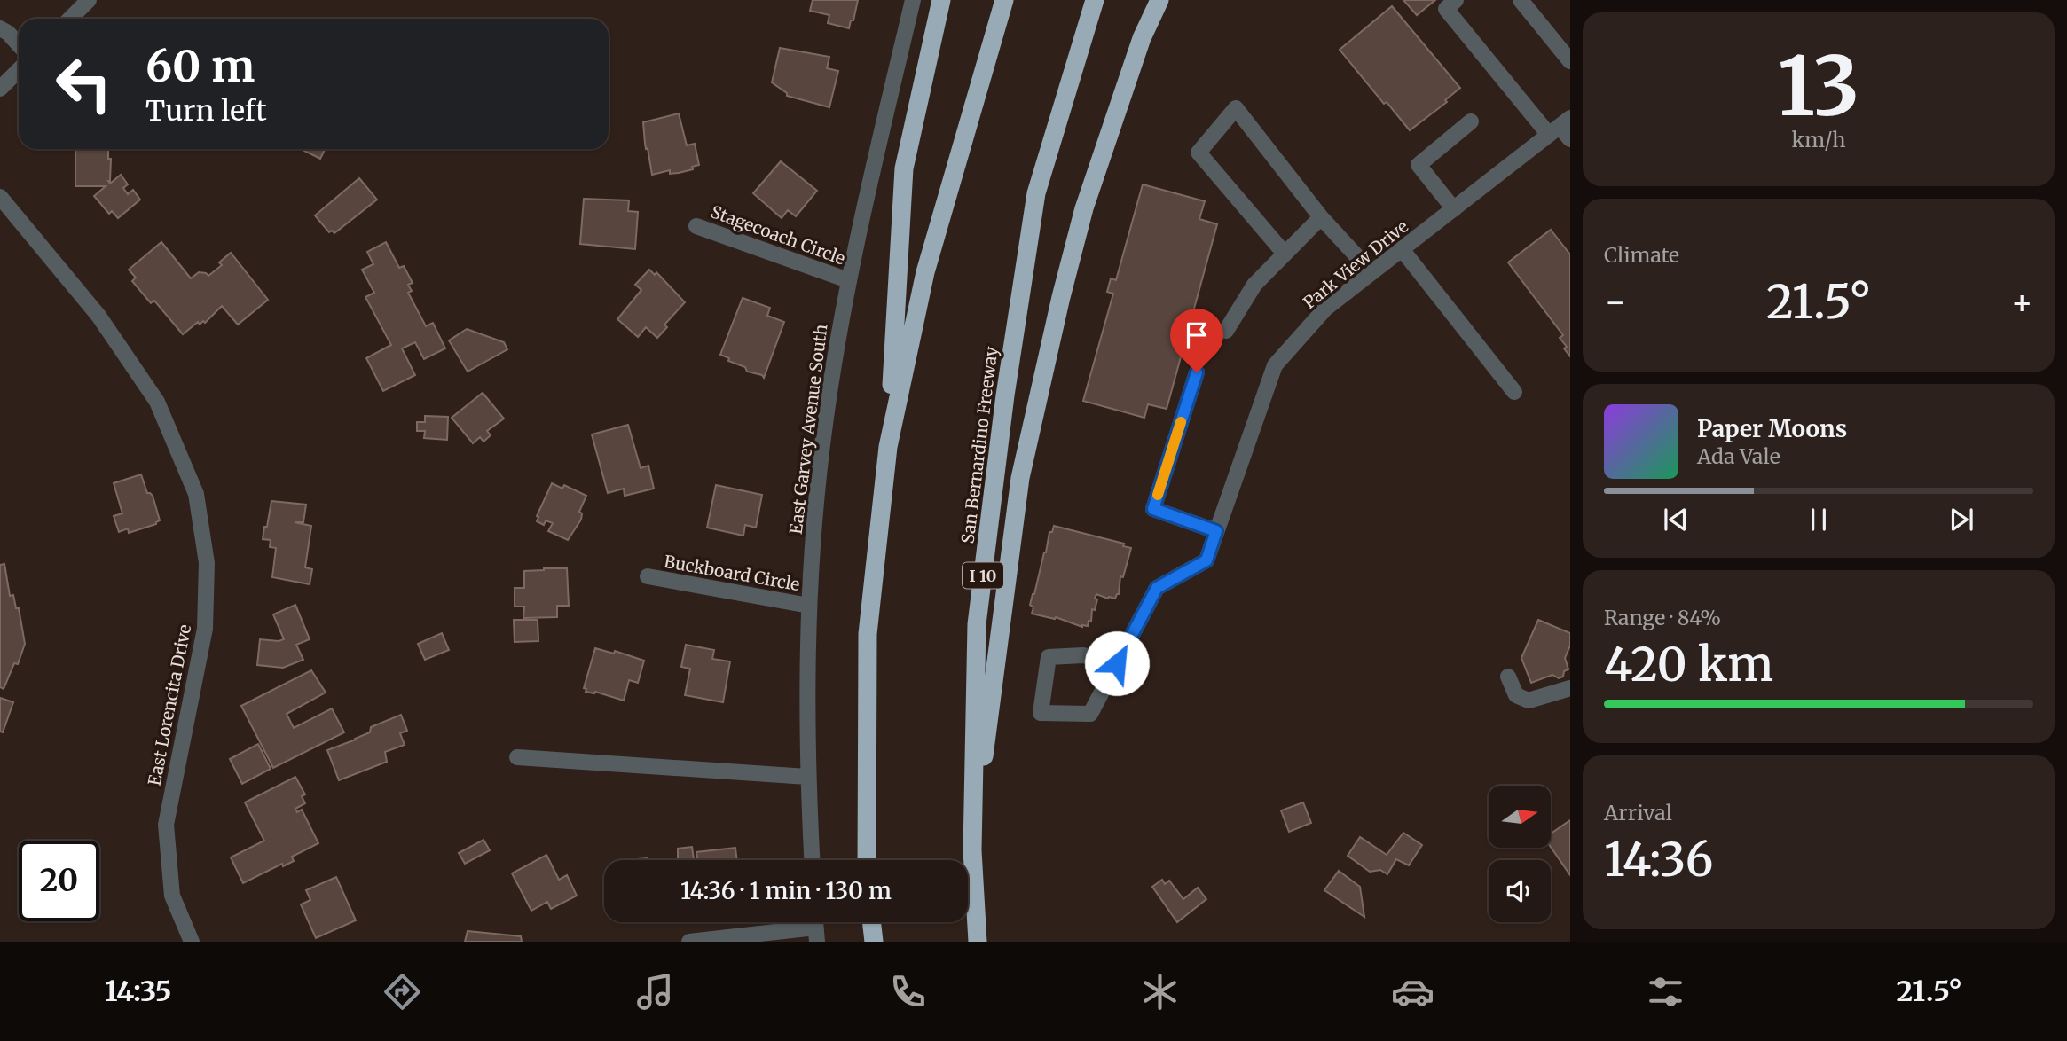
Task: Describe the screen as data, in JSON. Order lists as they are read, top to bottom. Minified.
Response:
{"streets":{"highway":["San Bernardino Freeway","I 10"],"street":["Stagecoach Circle","Park View Drive","East Garvey Avenue South","Buckboard Circle","East Lorencita Drive"]},"crossings":[["Stagecoach Circle","East Garvey Avenue South"],["East Garvey Avenue South","Buckboard Circle"]],"north":"right","page":{"tile":[["13","km/h"],"Climate",["Range · 84%","420 km"],["Arrival","14:36"]],"turn":["60 m","Turn left"],"heat":["−","21.5°","+"],"song":["Paper Moons","Ada Vale"],"limit":"20","trip":"14:36 · 1 min · 130 m","tabs":["14:35","21.5°"]}}
